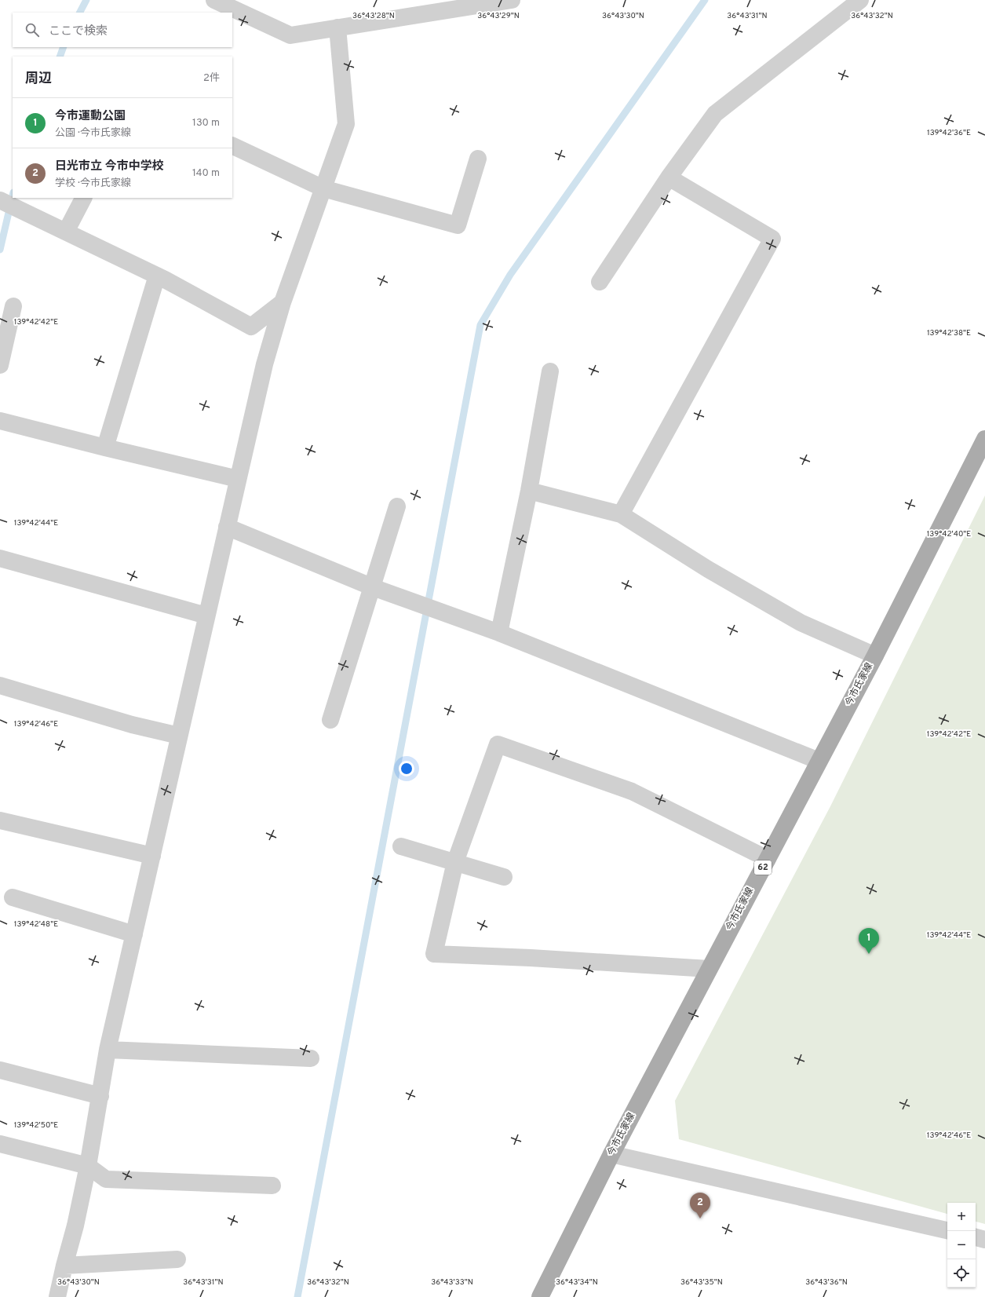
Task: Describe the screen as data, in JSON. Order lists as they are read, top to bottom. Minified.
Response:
{"streets":{"main road":["今市氏家線","62"]},"page":{"search":"ここで検索","heading":["周辺","2件"],"list":[{"mark":"1","name":"今市運動公園","note":"公園 · 今市氏家線","value":"130 m"},{"mark":"2","name":"日光市立 今市中学校","note":"学校 · 今市氏家線","value":"140 m"}],"pins":["1","2"],"map_buttons":["+","−"]},"coordinates":["36°43'28\"N","36°43'29\"N","36°43'30\"N","36°43'31\"N","36°43'32\"N","139°42'36\"E","139°42'42\"E","139°42'38\"E","139°42'44\"E","139°42'40\"E","139°42'46\"E","139°42'48\"E","139°42'50\"E","36°43'33\"N","36°43'34\"N","36°43'35\"N","36°43'36\"N"]}
